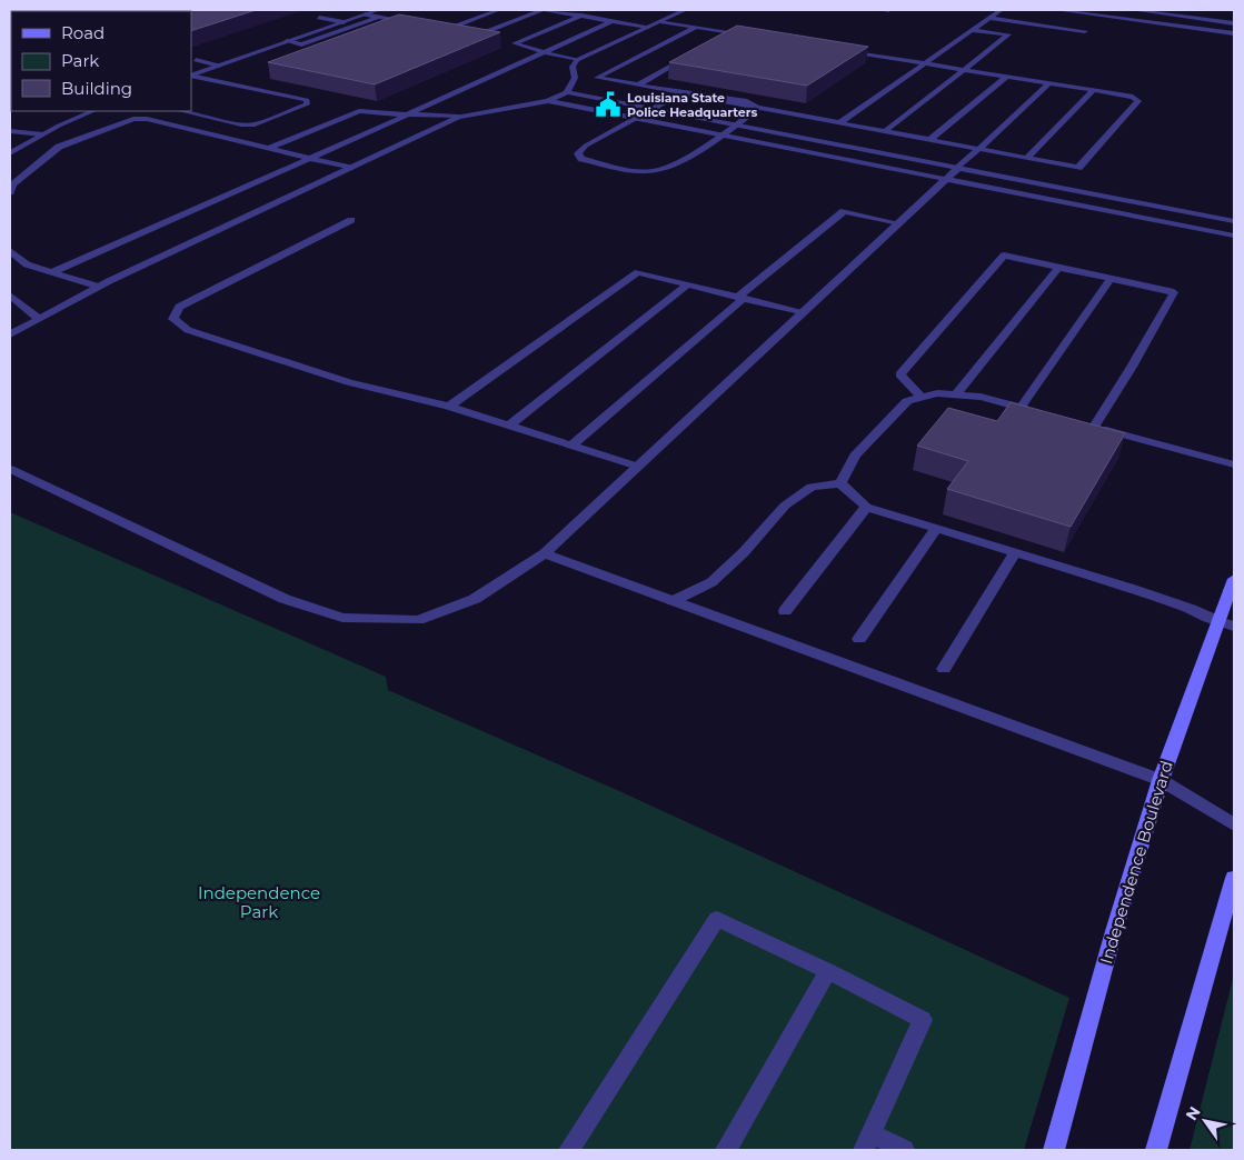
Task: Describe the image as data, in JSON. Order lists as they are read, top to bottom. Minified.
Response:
{"streets":{"main road":["Independence Boulevard"]},"parks":["Independence Park"],"places":{"public building":["Louisiana State Police Headquarters"]},"legend":["Road","Park","Building"],"north":"top left"}
